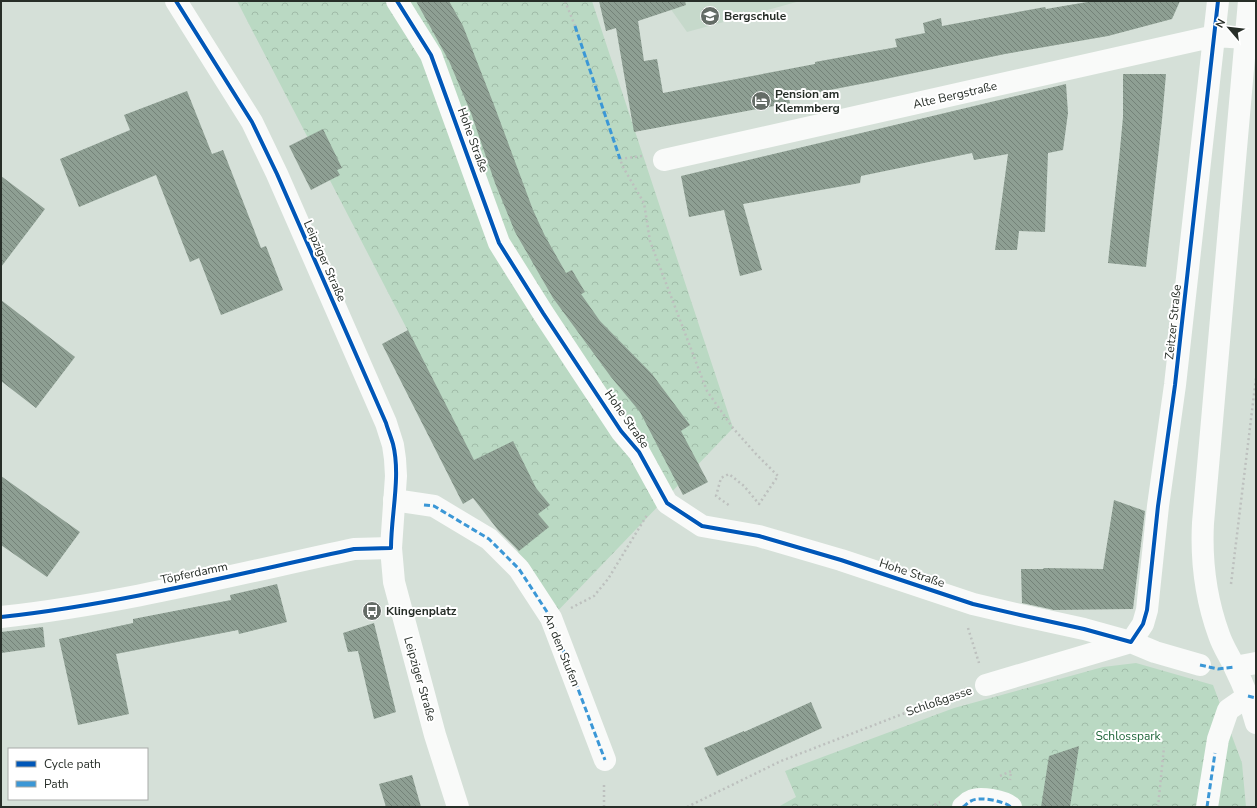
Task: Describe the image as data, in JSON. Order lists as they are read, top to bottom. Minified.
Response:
{"streets":{"street":["Alte Bergstraße","Hohe Straße","Leipziger Straße","Zeitzer Straße","Töpferdamm","An den Stufen","Schloßgasse"]},"crossings":[["Alte Bergstraße","Zeitzer Straße"],["Hohe Straße","Zeitzer Straße"],["Hohe Straße","Schloßgasse"],["Leipziger Straße","Töpferdamm"],["Leipziger Straße","An den Stufen"],["Zeitzer Straße","Schloßgasse"]],"parks":["Schlosspark"],"places":{"school or university":["Bergschule"],"hotel":["Pension am Klemmberg"],"bus stop":["Klingenplatz"]},"legend":["Cycle path","Path"],"north":"top left"}
